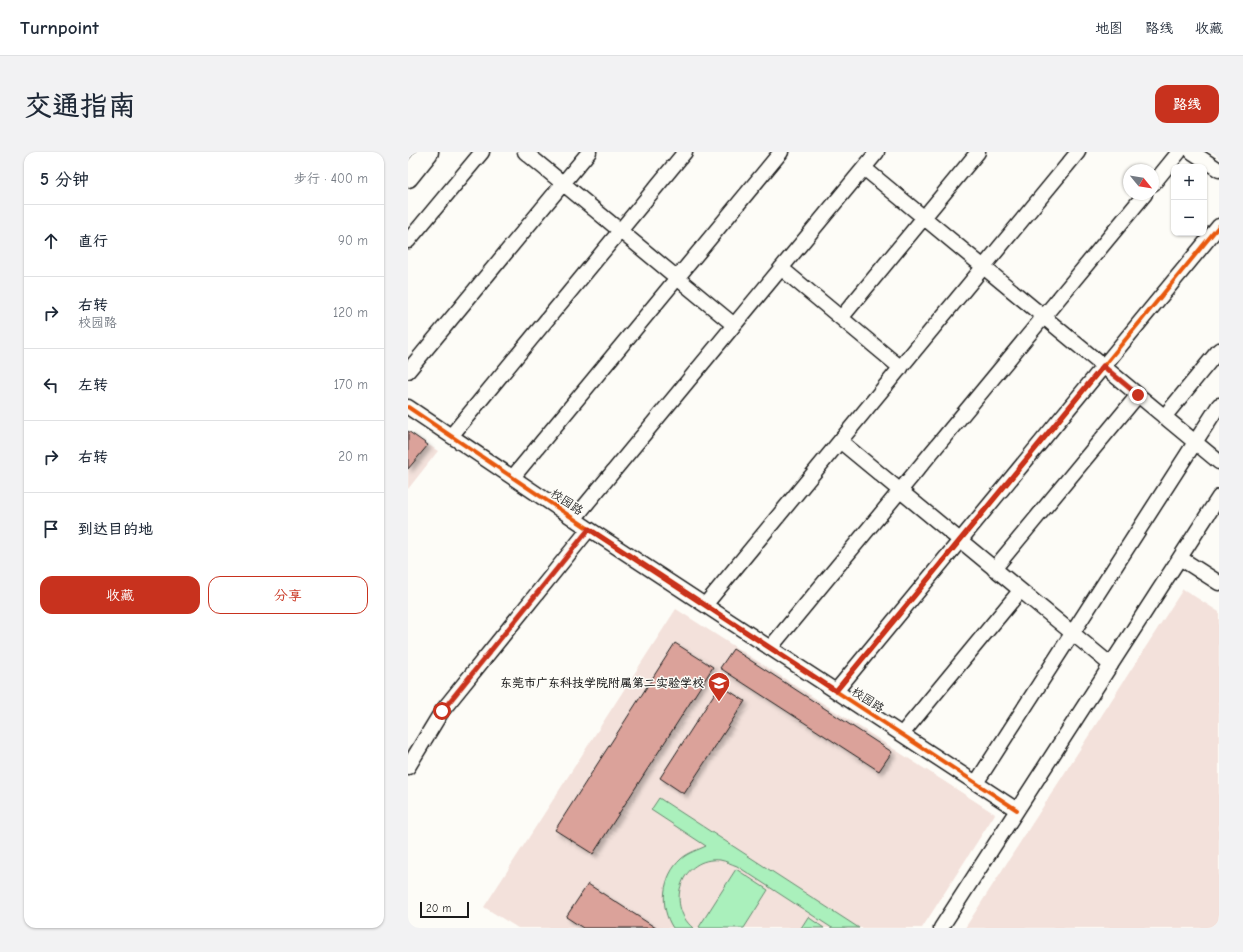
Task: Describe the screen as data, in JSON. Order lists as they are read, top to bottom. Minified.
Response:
{"streets":{"street":["校园路"]},"places":{"school or university":["东莞市广东科技学院附属第二实验学校"]},"scale_bar":"20 m","north":"bottom right","page":{"header":"Turnpoint","nav":["地图","路线","收藏"],"buttons":["路线",["收藏","分享"]],"title":"交通指南","heading":["5 分钟","步行 · 400 m"],"map_buttons":["+","−"],"list":[["直行","90 m"],["右转","校园路","120 m"],["左转","170 m"],["右转","20 m"],"到达目的地"],"scale":"20 m"}}
